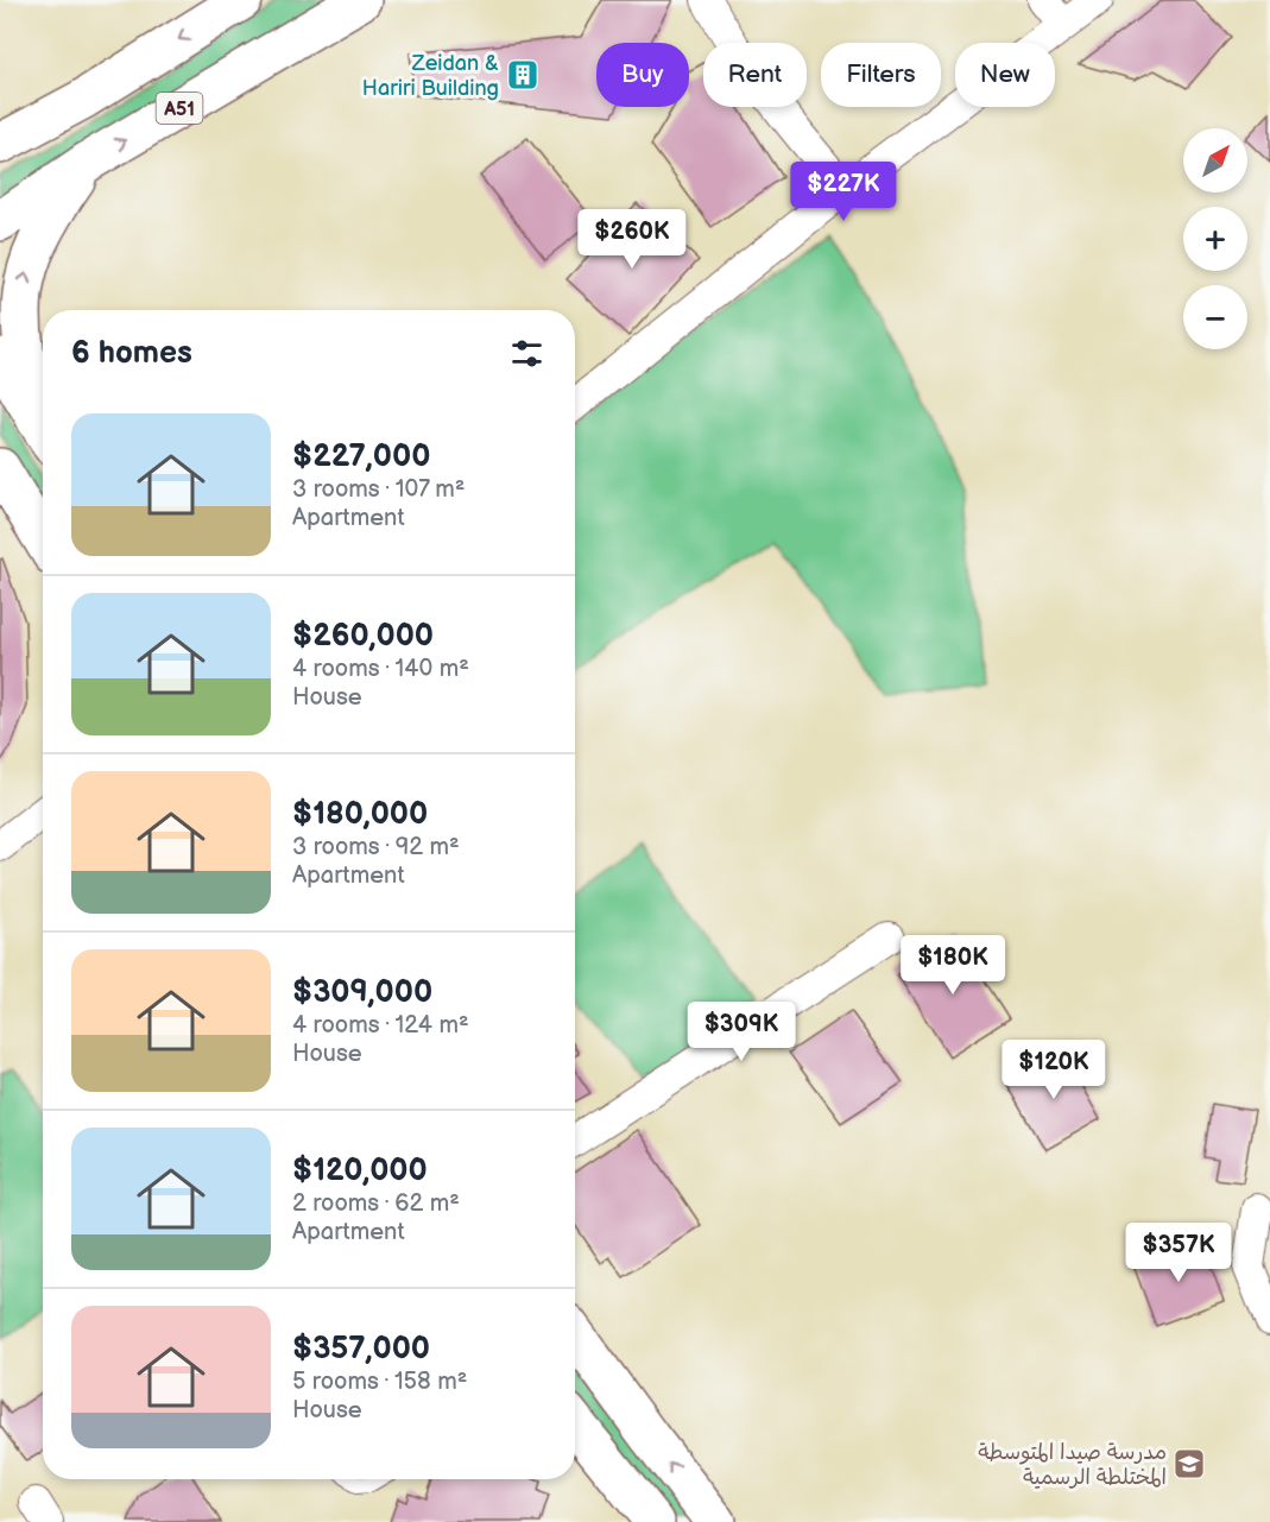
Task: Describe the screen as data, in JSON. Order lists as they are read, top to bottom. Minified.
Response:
{"streets":{"main road":["A51"]},"places":{"building":["Zeidan & Hariri Building"],"school or university":["مدرسة صيدا المتوسطة المختلطة الرسمية"]},"north":"top right","page":{"chip":["Buy","Rent","Filters","New"],"map_buttons":["+","−"],"price":["$227K","$260K","$180K","$309K","$120K","$357K"],"heading":"6 homes","list":[{"name":"$227,000","note":"3 rooms · 107 m² · Apartment"},{"name":"$260,000","note":"4 rooms · 140 m² · House"},{"name":"$180,000","note":"3 rooms · 92 m² · Apartment"},{"name":"$309,000","note":"4 rooms · 124 m² · House"},{"name":"$120,000","note":"2 rooms · 62 m² · Apartment"},{"name":"$357,000","note":"5 rooms · 158 m² · House"}]}}
